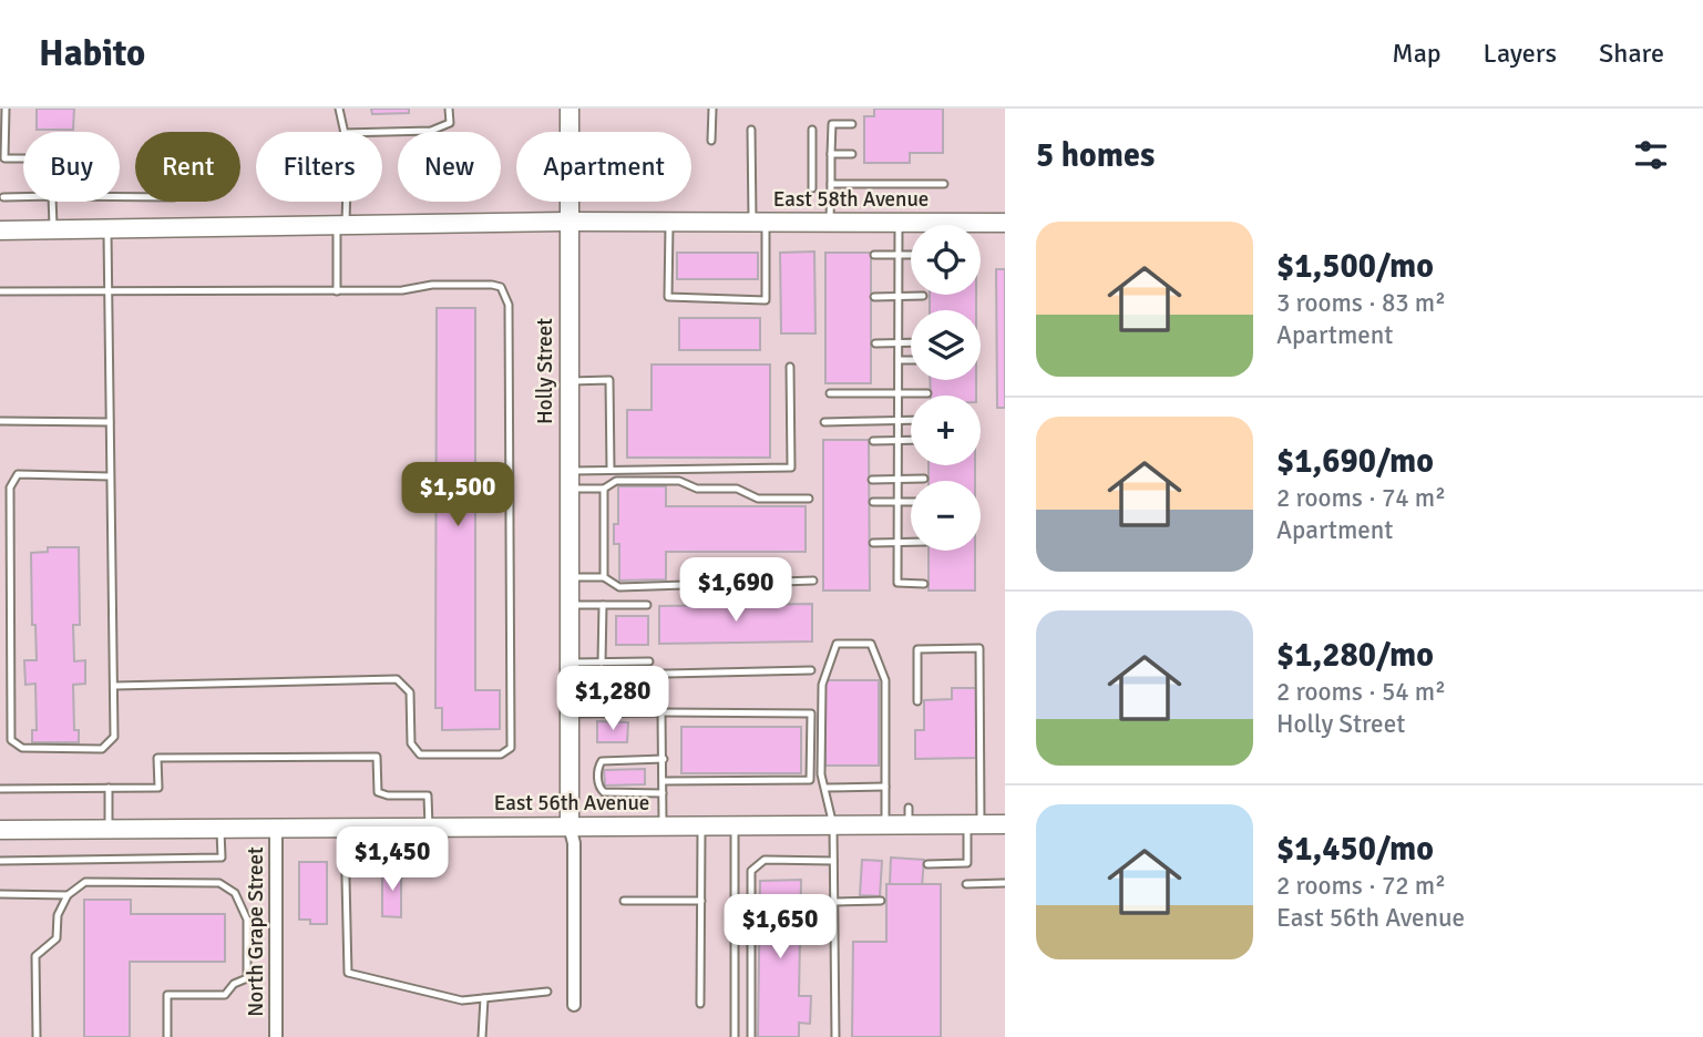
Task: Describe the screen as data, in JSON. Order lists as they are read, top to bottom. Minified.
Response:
{"streets":{"street":["East 58th Avenue","Holly Street","East 56th Avenue","North Grape Street"]},"crossings":[["East 58th Avenue","Holly Street"],["Holly Street","East 56th Avenue"],["East 56th Avenue","North Grape Street"]],"page":{"header":"Habito","nav":["Map","Layers","Share"],"heading":"5 homes","chip":["Buy","Rent","Filters","New","Apartment"],"list":[{"name":"$1,500/mo","note":"3 rooms · 83 m² · Apartment"},{"name":"$1,690/mo","note":"2 rooms · 74 m² · Apartment"},{"name":"$1,280/mo","note":"2 rooms · 54 m² · Holly Street"},{"name":"$1,450/mo","note":"2 rooms · 72 m² · East 56th Avenue"}],"map_buttons":["+","−"],"price":["$1,500","$1,690","$1,280","$1,450","$1,650"]}}
